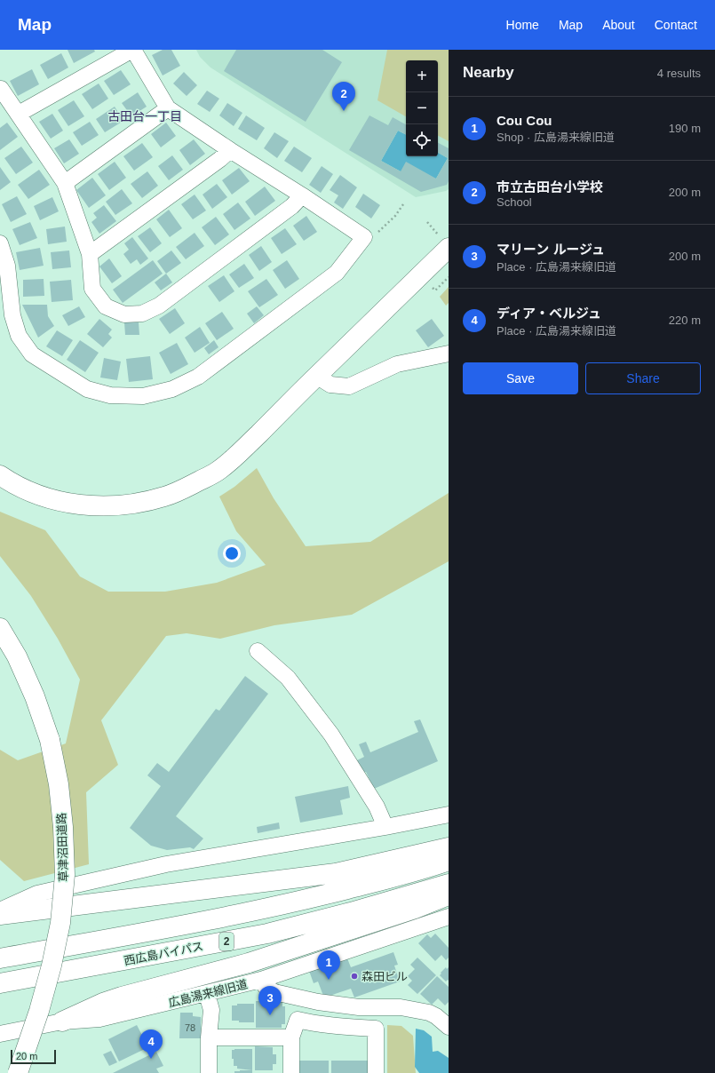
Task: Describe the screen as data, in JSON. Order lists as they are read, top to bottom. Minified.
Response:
{"streets":{"main road":["草津沼田道路","2","西広島バイパス"],"street":["広島湯来線旧道"]},"districts":["古田台一丁目"],"places":["森田ビル"],"house_numbers":["78"],"scale_bar":"20 m","page":{"header":"Map","nav":["Home","Map","About","Contact"],"heading":["Nearby","4 results"],"map_buttons":["+","−"],"pins":["2","1","3","4"],"list":[{"mark":"1","name":"Cou Cou","note":"Shop · 広島湯来線旧道","value":"190 m"},{"mark":"2","name":"市立古田台小学校","note":"School","value":"200 m"},{"mark":"3","name":"マリーン ルージュ","note":"Place · 広島湯来線旧道","value":"200 m"},{"mark":"4","name":"ディア・ベルジュ","note":"Place · 広島湯来線旧道","value":"220 m"}],"buttons":["Save","Share"],"scale":"20 m"}}
